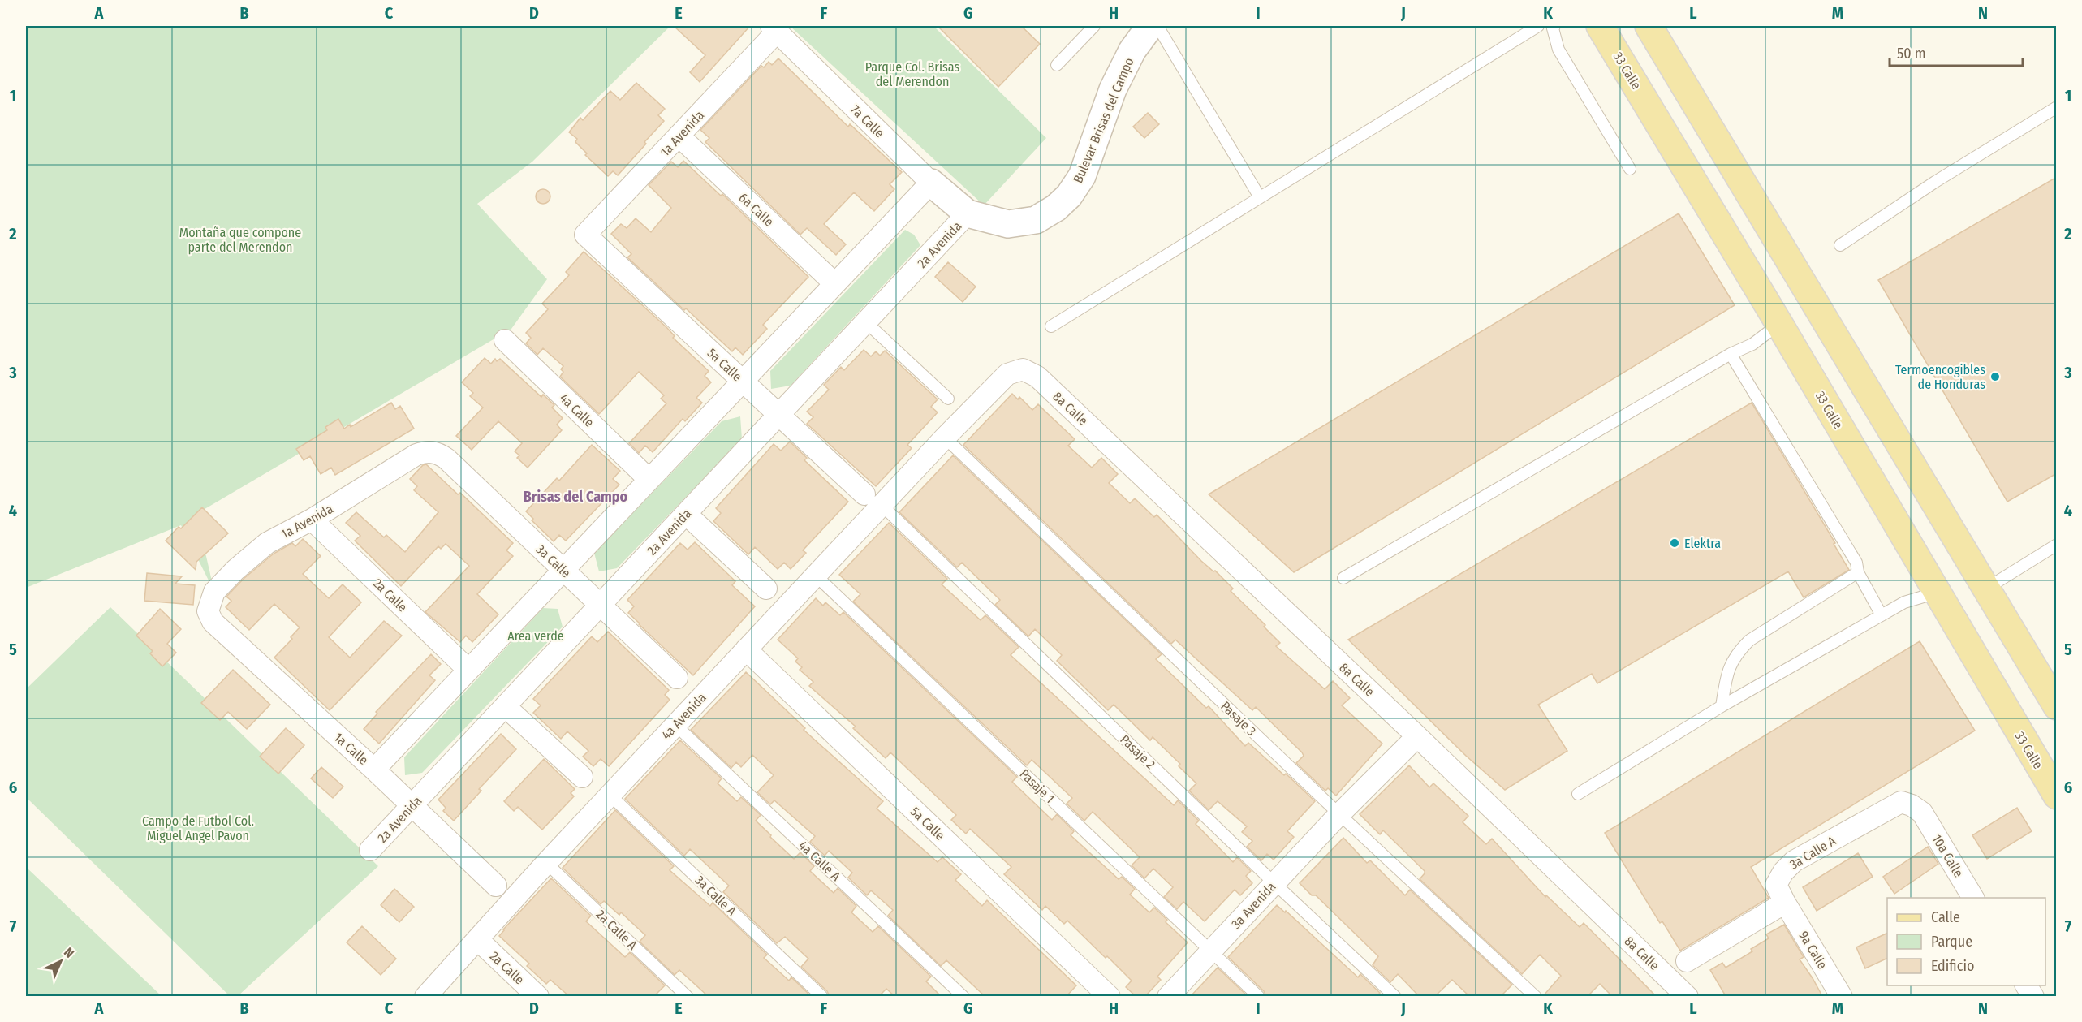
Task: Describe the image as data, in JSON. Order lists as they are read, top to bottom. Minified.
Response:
{"streets":{"main road":["33 Calle"],"street":["Bulevar Brisas del Campo","7a Calle","1a Avenida","6a Calle","2a Avenida","5a Calle","8a Calle","4a Calle","3a Calle","2a Calle","4a Avenida","1a Calle","3a Calle A","10a Calle","3a Avenida","9a Calle"],"lane":["Pasaje 3","Pasaje 2","Pasaje 1","4a Calle A","2a Calle A"]},"crossings":[["Bulevar Brisas del Campo","7a Calle"],["Bulevar Brisas del Campo","2a Avenida"],["7a Calle","1a Avenida"],["7a Calle","2a Avenida"],["1a Avenida","6a Calle"],["1a Avenida","5a Calle"],["1a Avenida","3a Calle"],["1a Avenida","2a Calle"],["1a Avenida","1a Calle"],["2a Avenida","5a Calle"],["2a Avenida","3a Calle"],["2a Avenida","1a Calle"],["5a Calle","4a Avenida"],["5a Calle","Pasaje 2"],["8a Calle","4a Avenida"],["8a Calle","3a Avenida"],["2a Calle","4a Avenida"],["4a Avenida","Pasaje 3"],["4a Avenida","Pasaje 2"],["4a Avenida","Pasaje 1"],["4a Avenida","3a Calle A"],["4a Avenida","4a Calle A"],["4a Avenida","2a Calle A"],["Pasaje 3","3a Avenida"],["Pasaje 2","3a Avenida"],["Pasaje 1","3a Avenida"],["3a Calle A","10a Calle"],["3a Calle A","9a Calle"]],"districts":["Brisas del Campo"],"parks":["Parque Col. Brisas del Merendon","Montaña que compone parte del Merendon","Area verde","Campo de Futbol Col. Miguel Angel Pavon"],"places":["Termoencogibles de Honduras","Elektra"],"legend":["Calle","Parque","Edificio"],"scale_bar":"50 m","north":"top right","grid":{"columns":["A","B","C","D","E","F","G","H","I","J","K","L","M","N"],"rows":["1","2","3","4","5","6","7"]}}
